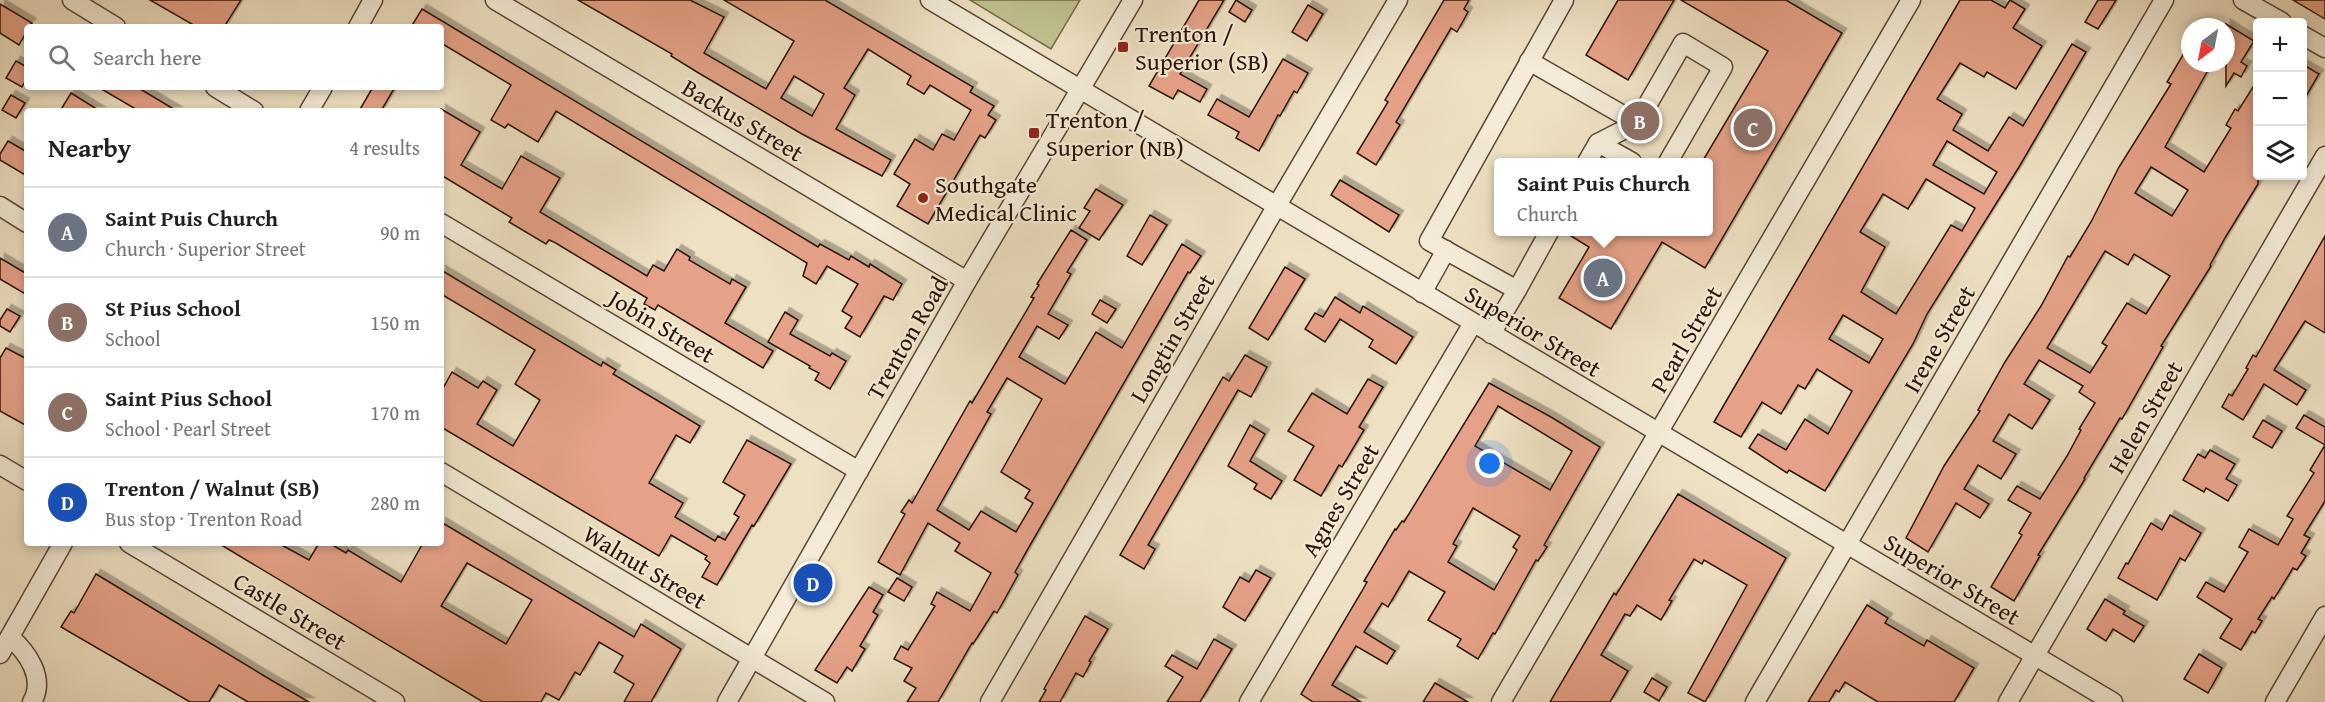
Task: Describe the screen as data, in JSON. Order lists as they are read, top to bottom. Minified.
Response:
{"streets":{"street":["Backus Street","Jobin Street","Superior Street","Trenton Road","Longtin Street","Pearl Street","Irene Street","Helen Street","Agnes Street","Walnut Street","Castle Street"]},"crossings":[["Backus Street","Trenton Road"],["Jobin Street","Trenton Road"],["Superior Street","Trenton Road"],["Superior Street","Longtin Street"],["Superior Street","Pearl Street"],["Superior Street","Irene Street"],["Superior Street","Helen Street"],["Superior Street","Agnes Street"],["Trenton Road","Walnut Street"]],"places":{"transit":["Trenton / Superior (SB)","Trenton / Superior (NB)"],"other":["Southgate Medical Clinic"]},"north":"bottom left","page":{"map_buttons":["+","−"],"search":"Search here","pins":["B","C","A","D"],"heading":["Nearby","4 results"],"popup":["Saint Puis Church","Church"],"list":[{"mark":"A","name":"Saint Puis Church","note":"Church · Superior Street","value":"90 m"},{"mark":"B","name":"St Pius School","note":"School","value":"150 m"},{"mark":"C","name":"Saint Pius School","note":"School · Pearl Street","value":"170 m"},{"mark":"D","name":"Trenton / Walnut (SB)","note":"Bus stop · Trenton Road","value":"280 m"}]}}
